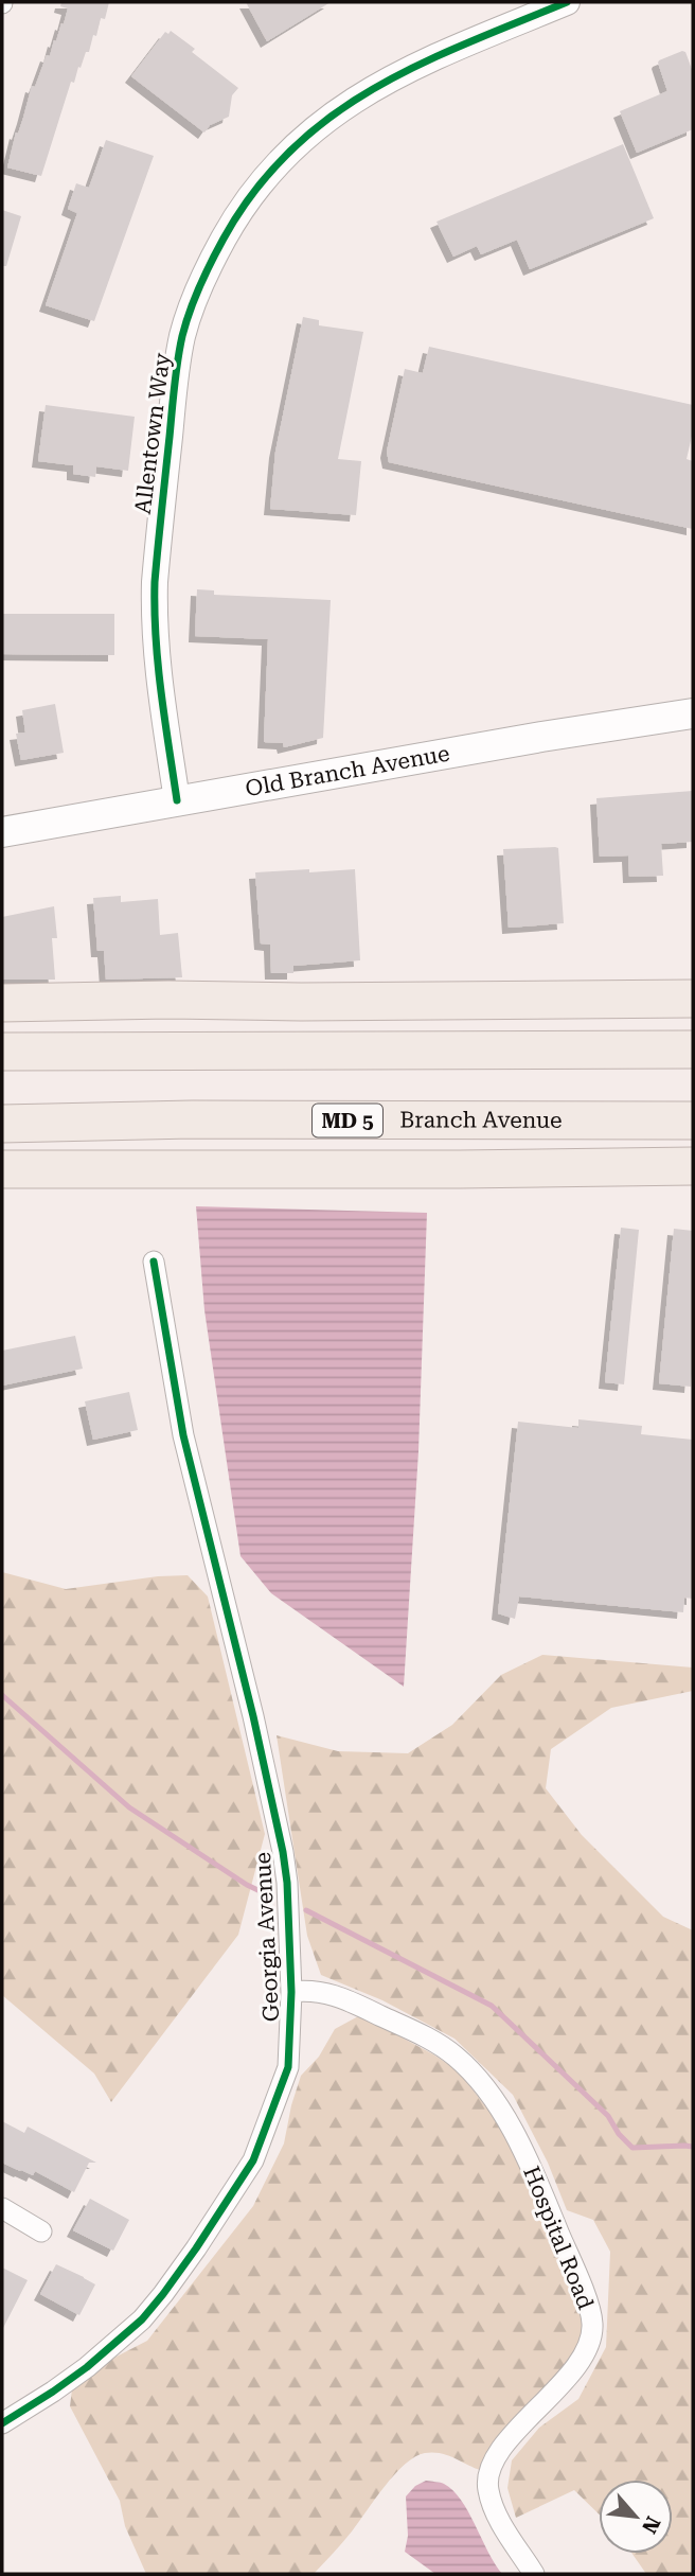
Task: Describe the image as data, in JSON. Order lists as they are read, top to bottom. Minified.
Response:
{"streets":{"highway":["MD 5","Branch Avenue"],"main road":["Old Branch Avenue"],"street":["Allentown Way","Georgia Avenue","Hospital Road"]},"crossings":[["Allentown Way","Old Branch Avenue"],["Georgia Avenue","Hospital Road"]],"north":"bottom right"}
